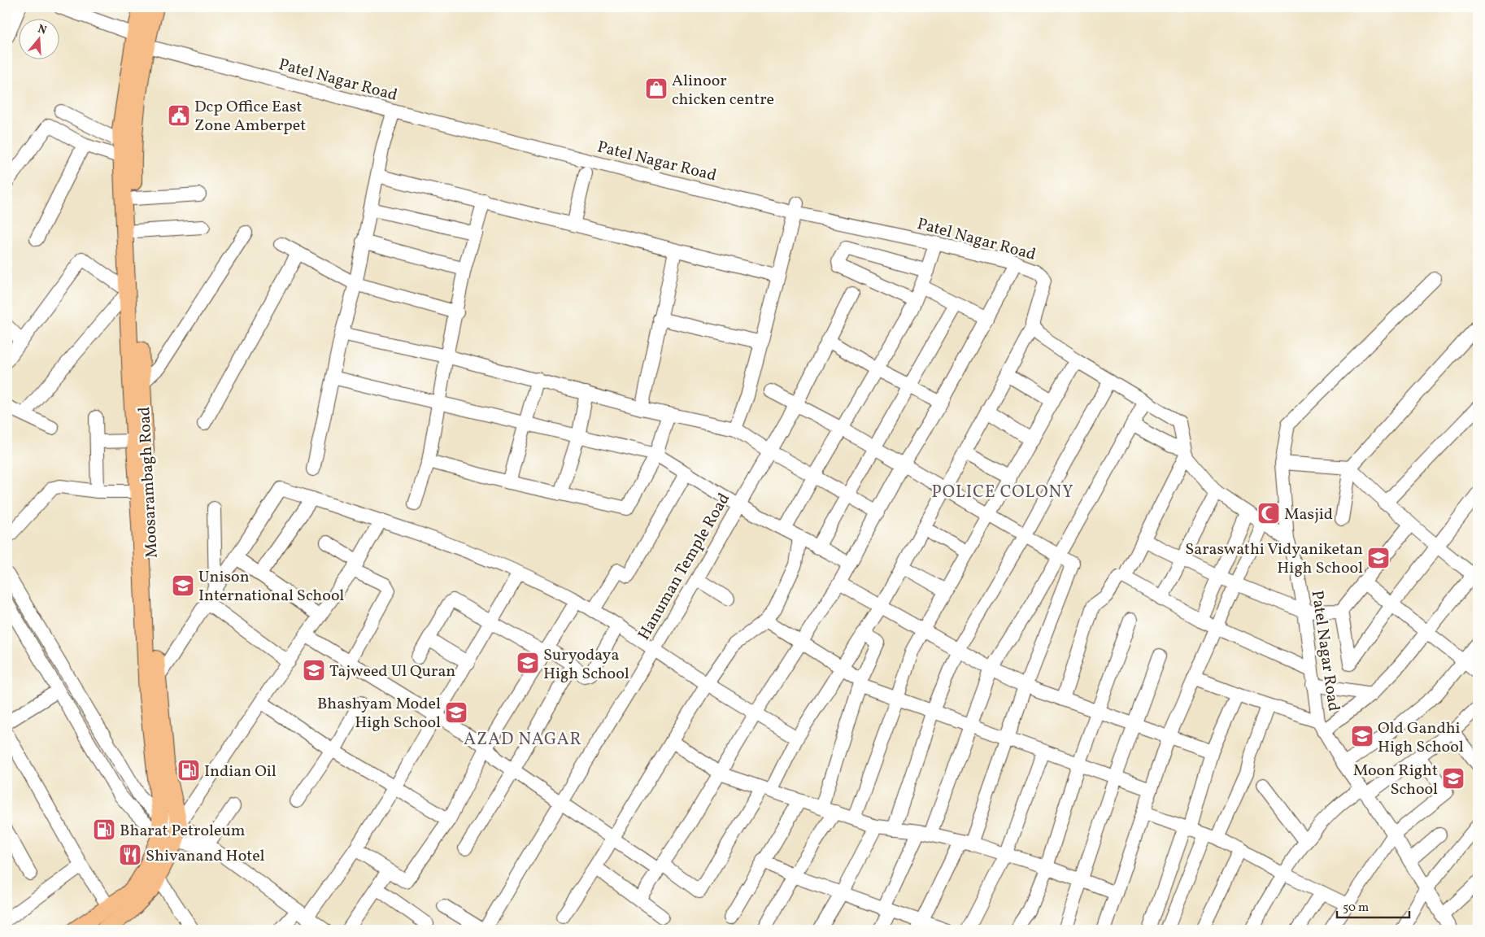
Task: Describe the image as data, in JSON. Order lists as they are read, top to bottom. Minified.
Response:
{"streets":{"main road":["Moosarambagh Road"],"street":["Patel Nagar Road","Hanuman Temple Road"]},"crossings":[["Patel Nagar Road","Moosarambagh Road"]],"districts":["POLICE COLONY","AZAD NAGAR"],"places":{"shop":["Alinoor chicken centre"],"public building":["Dcp Office East Zone Amberpet"],"mosque":["Masjid"],"school or university":["Saraswathi Vidyaniketan High School","Unison International School","Suryodaya High School","Tajweed Ul Quran","Bhashyam Model High School","Old Gandhi High School","Moon Right School"],"fuel station":["Indian Oil","Bharat Petroleum"],"restaurant":["Shivanand Hotel"]},"scale_bar":"50 m","north":"top"}
